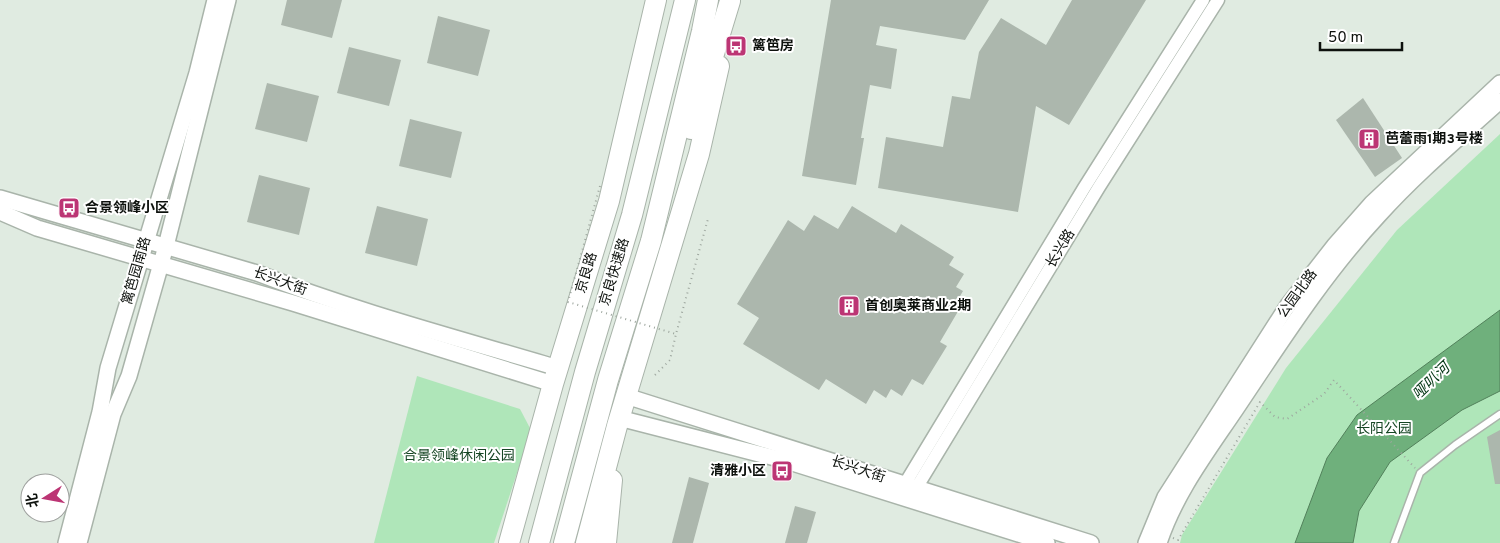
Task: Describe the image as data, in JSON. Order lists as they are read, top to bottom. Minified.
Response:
{"streets":{"main road":["京良快速路","京良路"],"street":["长兴路","篱笆园南路","长兴大街","公园北路"]},"crossings":[["长兴路","长兴大街"],["篱笆园南路","长兴大街"],["京良路","长兴大街"]],"water":["哑叭河"],"parks":["长阳公园","合景领峰休闲公园"],"places":{"bus stop":["篱笆房","合景领峰小区","清雅小区"],"building":["芭蕾雨1期3号楼","首创奥莱商业2期"]},"scale_bar":"50 m","north":"left"}
